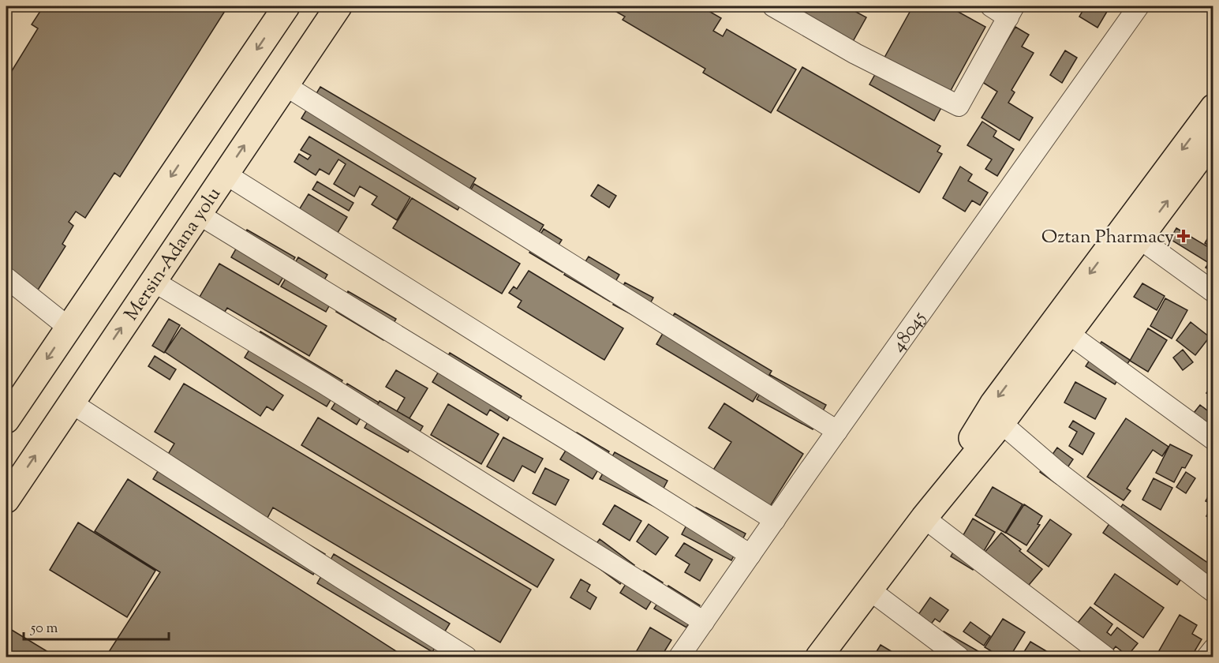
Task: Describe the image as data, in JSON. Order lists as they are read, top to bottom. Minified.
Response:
{"streets":{"main road":["Mersin-Adana yolu"],"street":["48045"]},"places":{"health":["Oztan Pharmacy"]},"scale_bar":"50 m"}
